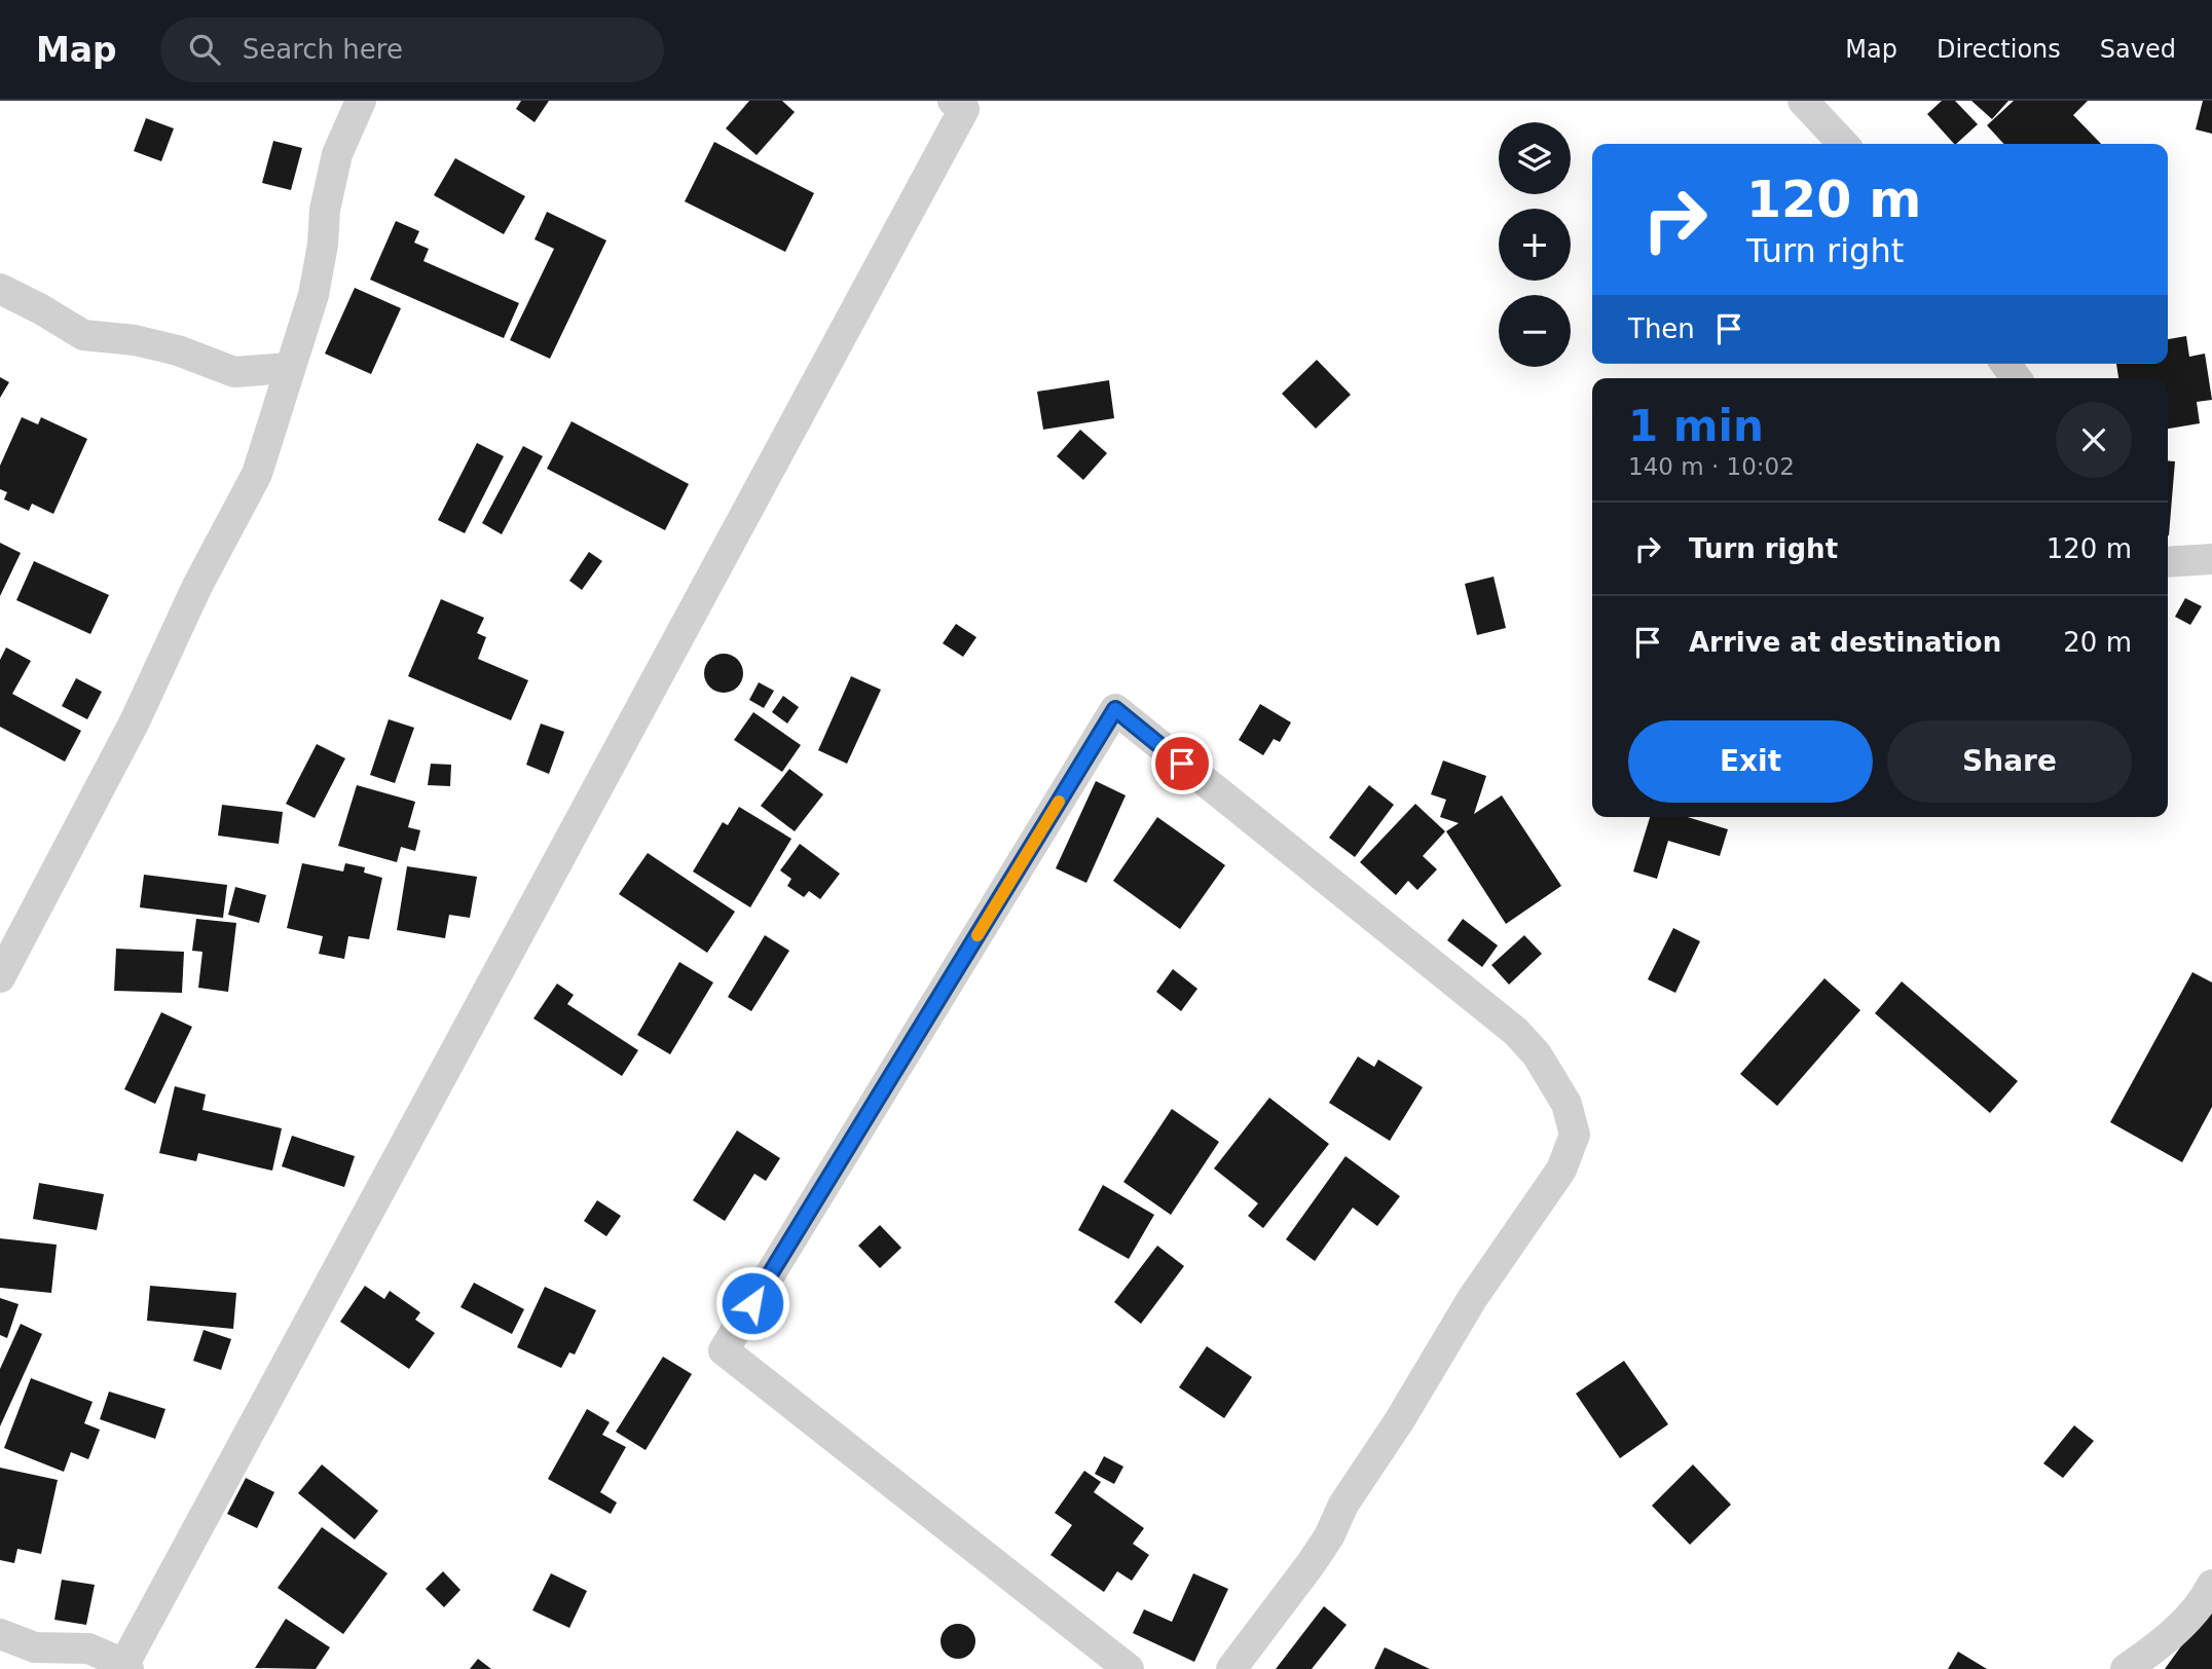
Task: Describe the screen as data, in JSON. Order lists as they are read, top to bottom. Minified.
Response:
{"page":{"header":"Map","search":"Search here","nav":["Map","Directions","Saved"],"map_buttons":["+","−"],"turn":["120 m","Turn right"],"then":"Then","heading":["1 min","140 m · 10:02"],"list":[{"name":"Turn right","value":"120 m"},{"name":"Arrive at destination","value":"20 m"}],"buttons":["Exit","Share"]}}
